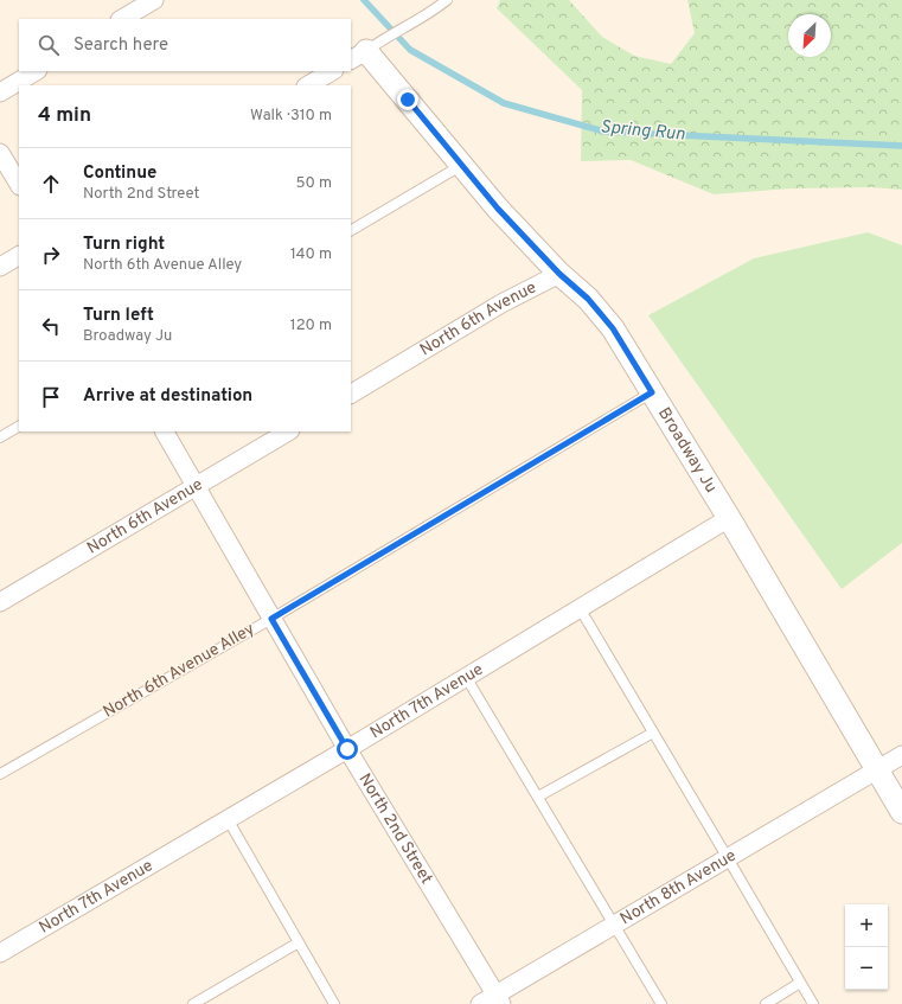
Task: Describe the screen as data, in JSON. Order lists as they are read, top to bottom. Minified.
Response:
{"streets":{"street":["North 6th Avenue","Broadway Ju","North 7th Avenue","North 2nd Street","North 8th Avenue"],"lane":["North 6th Avenue Alley"]},"crossings":[["North 6th Avenue","Broadway Ju"],["North 6th Avenue","North 2nd Street"],["Broadway Ju","North 6th Avenue Alley"],["Broadway Ju","North 7th Avenue"],["Broadway Ju","North 8th Avenue"],["North 6th Avenue Alley","North 2nd Street"],["North 7th Avenue","North 2nd Street"],["North 2nd Street","North 8th Avenue"]],"water":["Spring Run"],"north":"bottom left","page":{"search":"Search here","heading":["4 min","Walk · 310 m"],"list":[["Continue","North 2nd Street","50 m"],["Turn right","North 6th Avenue Alley","140 m"],["Turn left","Broadway Ju","120 m"],"Arrive at destination"],"map_buttons":["+","−"]}}
